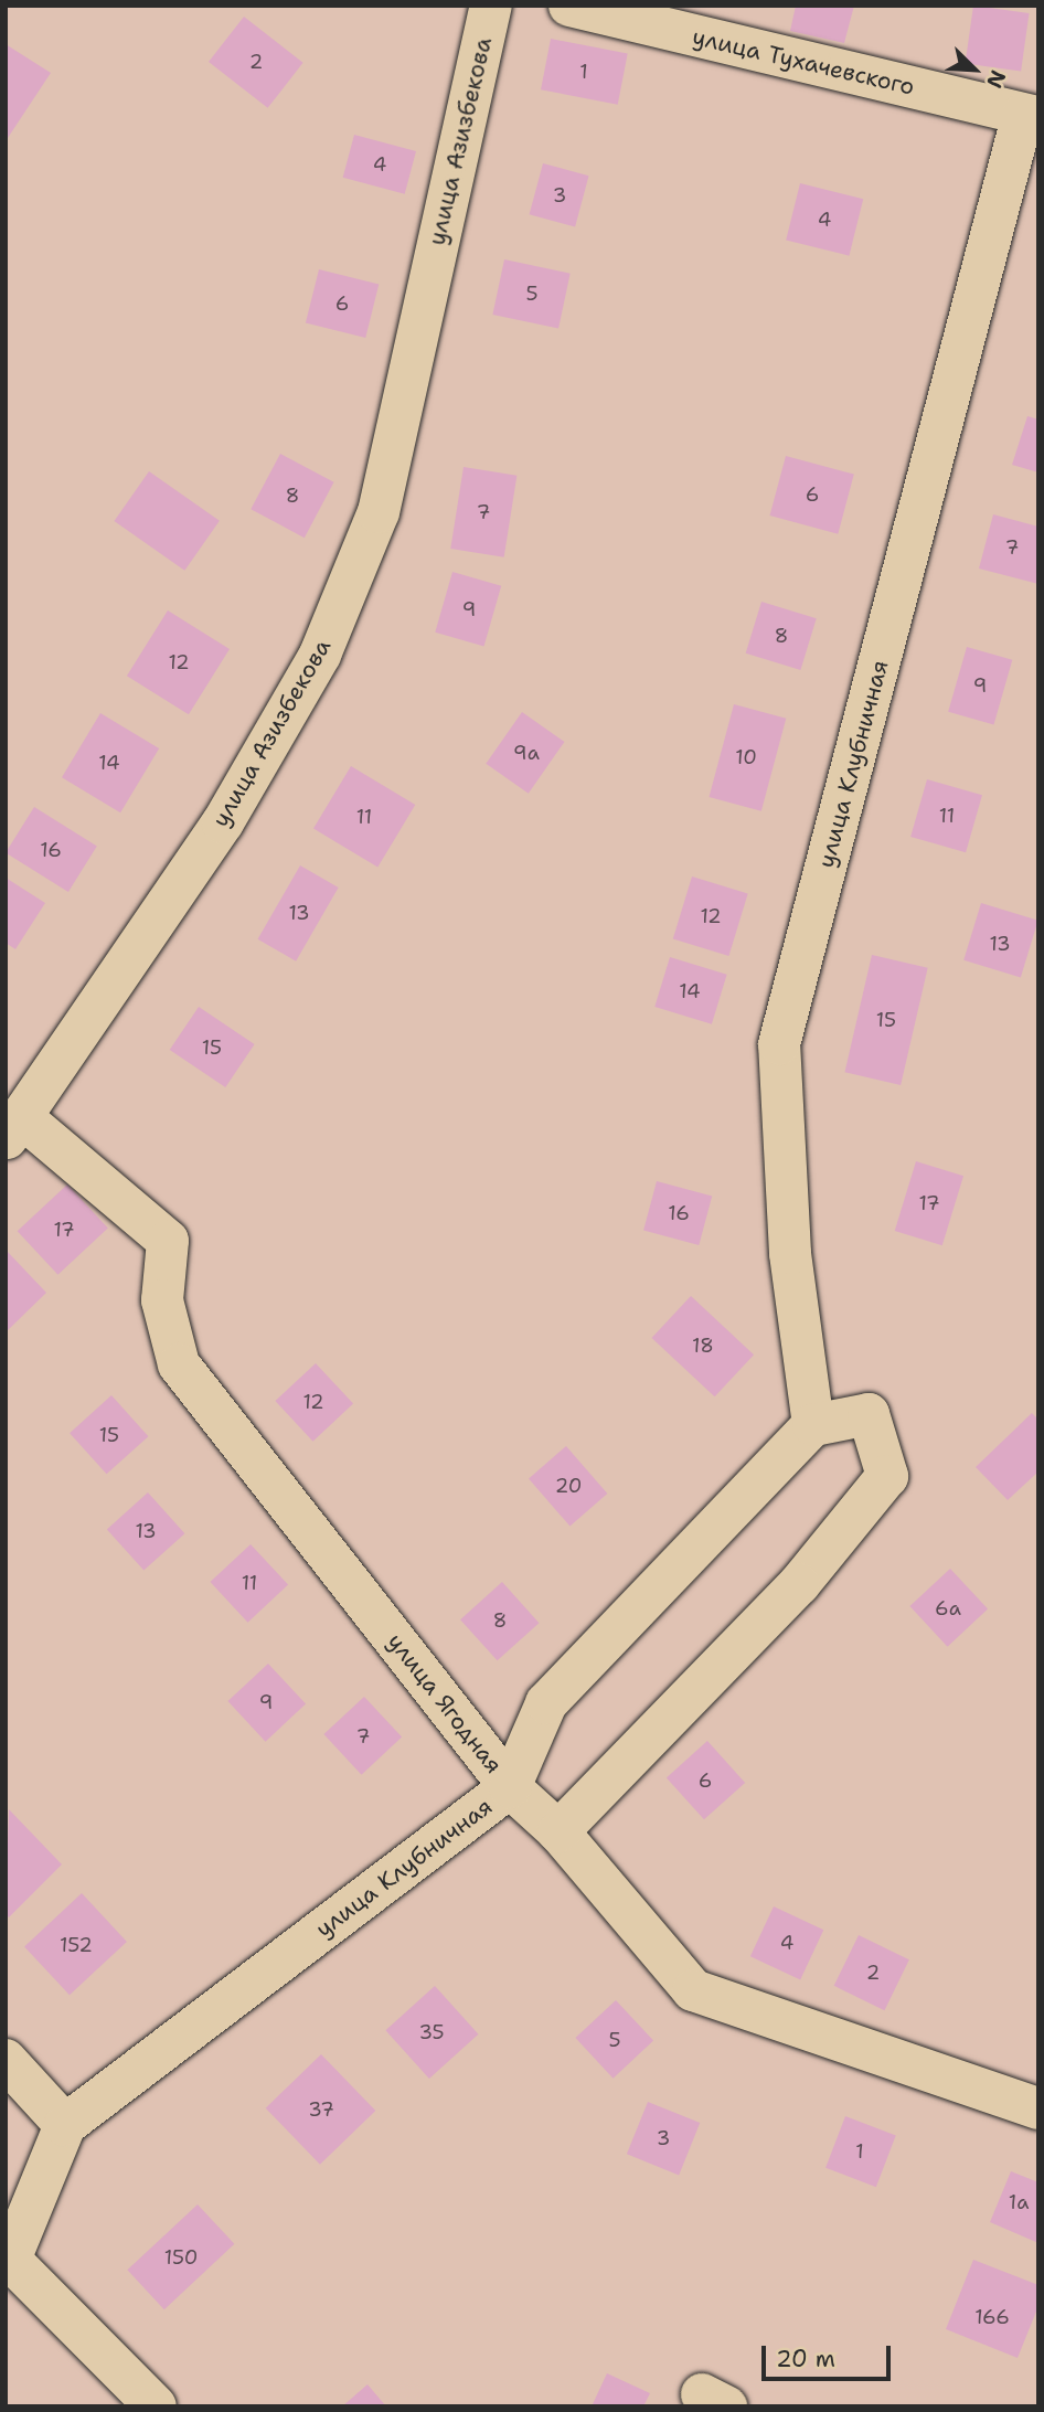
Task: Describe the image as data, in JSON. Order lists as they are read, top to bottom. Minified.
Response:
{"streets":{"street":["улица Тухачевского","улица Азизбекова","улица Клубничная","улица Ягодная"]},"crossings":[["улица Тухачевского","улица Клубничная"],["улица Азизбекова","улица Ягодная"],["улица Клубничная","улица Ягодная"]],"house_numbers":["2","1","4","3","4","5","6","6","8","7","7","9","8","12","9","9а","10","14","11","11","16","13","12","13","14","15","15","17","16","17","18","12","15","20","13","11","6а","8","9","7","6","4","152","2","35","5","37","3","1","1а","150","166"],"scale_bar":"20 m","north":"bottom right"}
